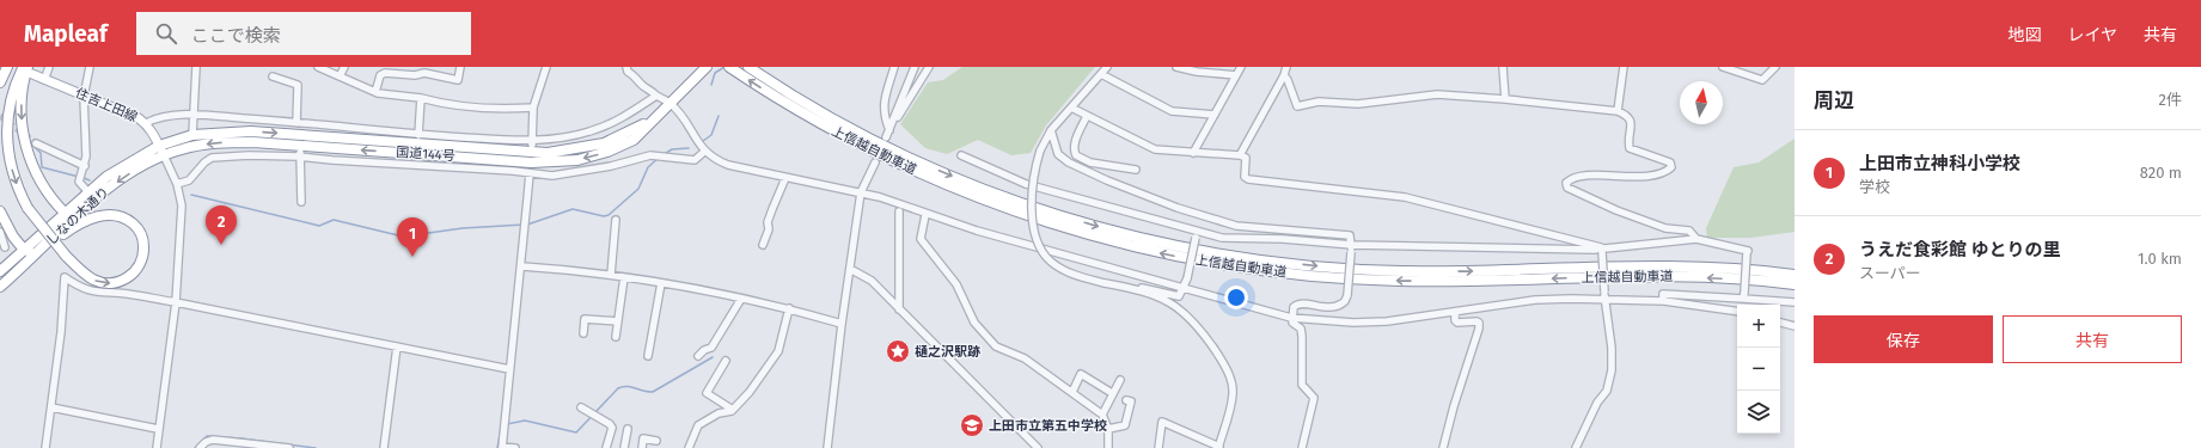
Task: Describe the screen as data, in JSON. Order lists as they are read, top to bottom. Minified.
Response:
{"streets":{"highway":["上信越自動車道","国道144号","しなの木通り"],"main road":["住吉上田線"]},"crossings":[["住吉上田線","国道144号"],["住吉上田線","しなの木通り"],["国道144号","しなの木通り"]],"places":{"place":["樋之沢駅跡"],"school or university":["上田市立第五中学校"]},"north":"top","page":{"header":"Mapleaf","search":"ここで検索","nav":["地図","レイヤ","共有"],"heading":["周辺","2件"],"list":[{"mark":"1","name":"上田市立神科小学校","note":"学校","value":"820 m"},{"mark":"2","name":"うえだ食彩館 ゆとりの里","note":"スーパー","value":"1.0 km"}],"pins":["2","1"],"buttons":["保存","共有"],"map_buttons":["+","−"]}}
